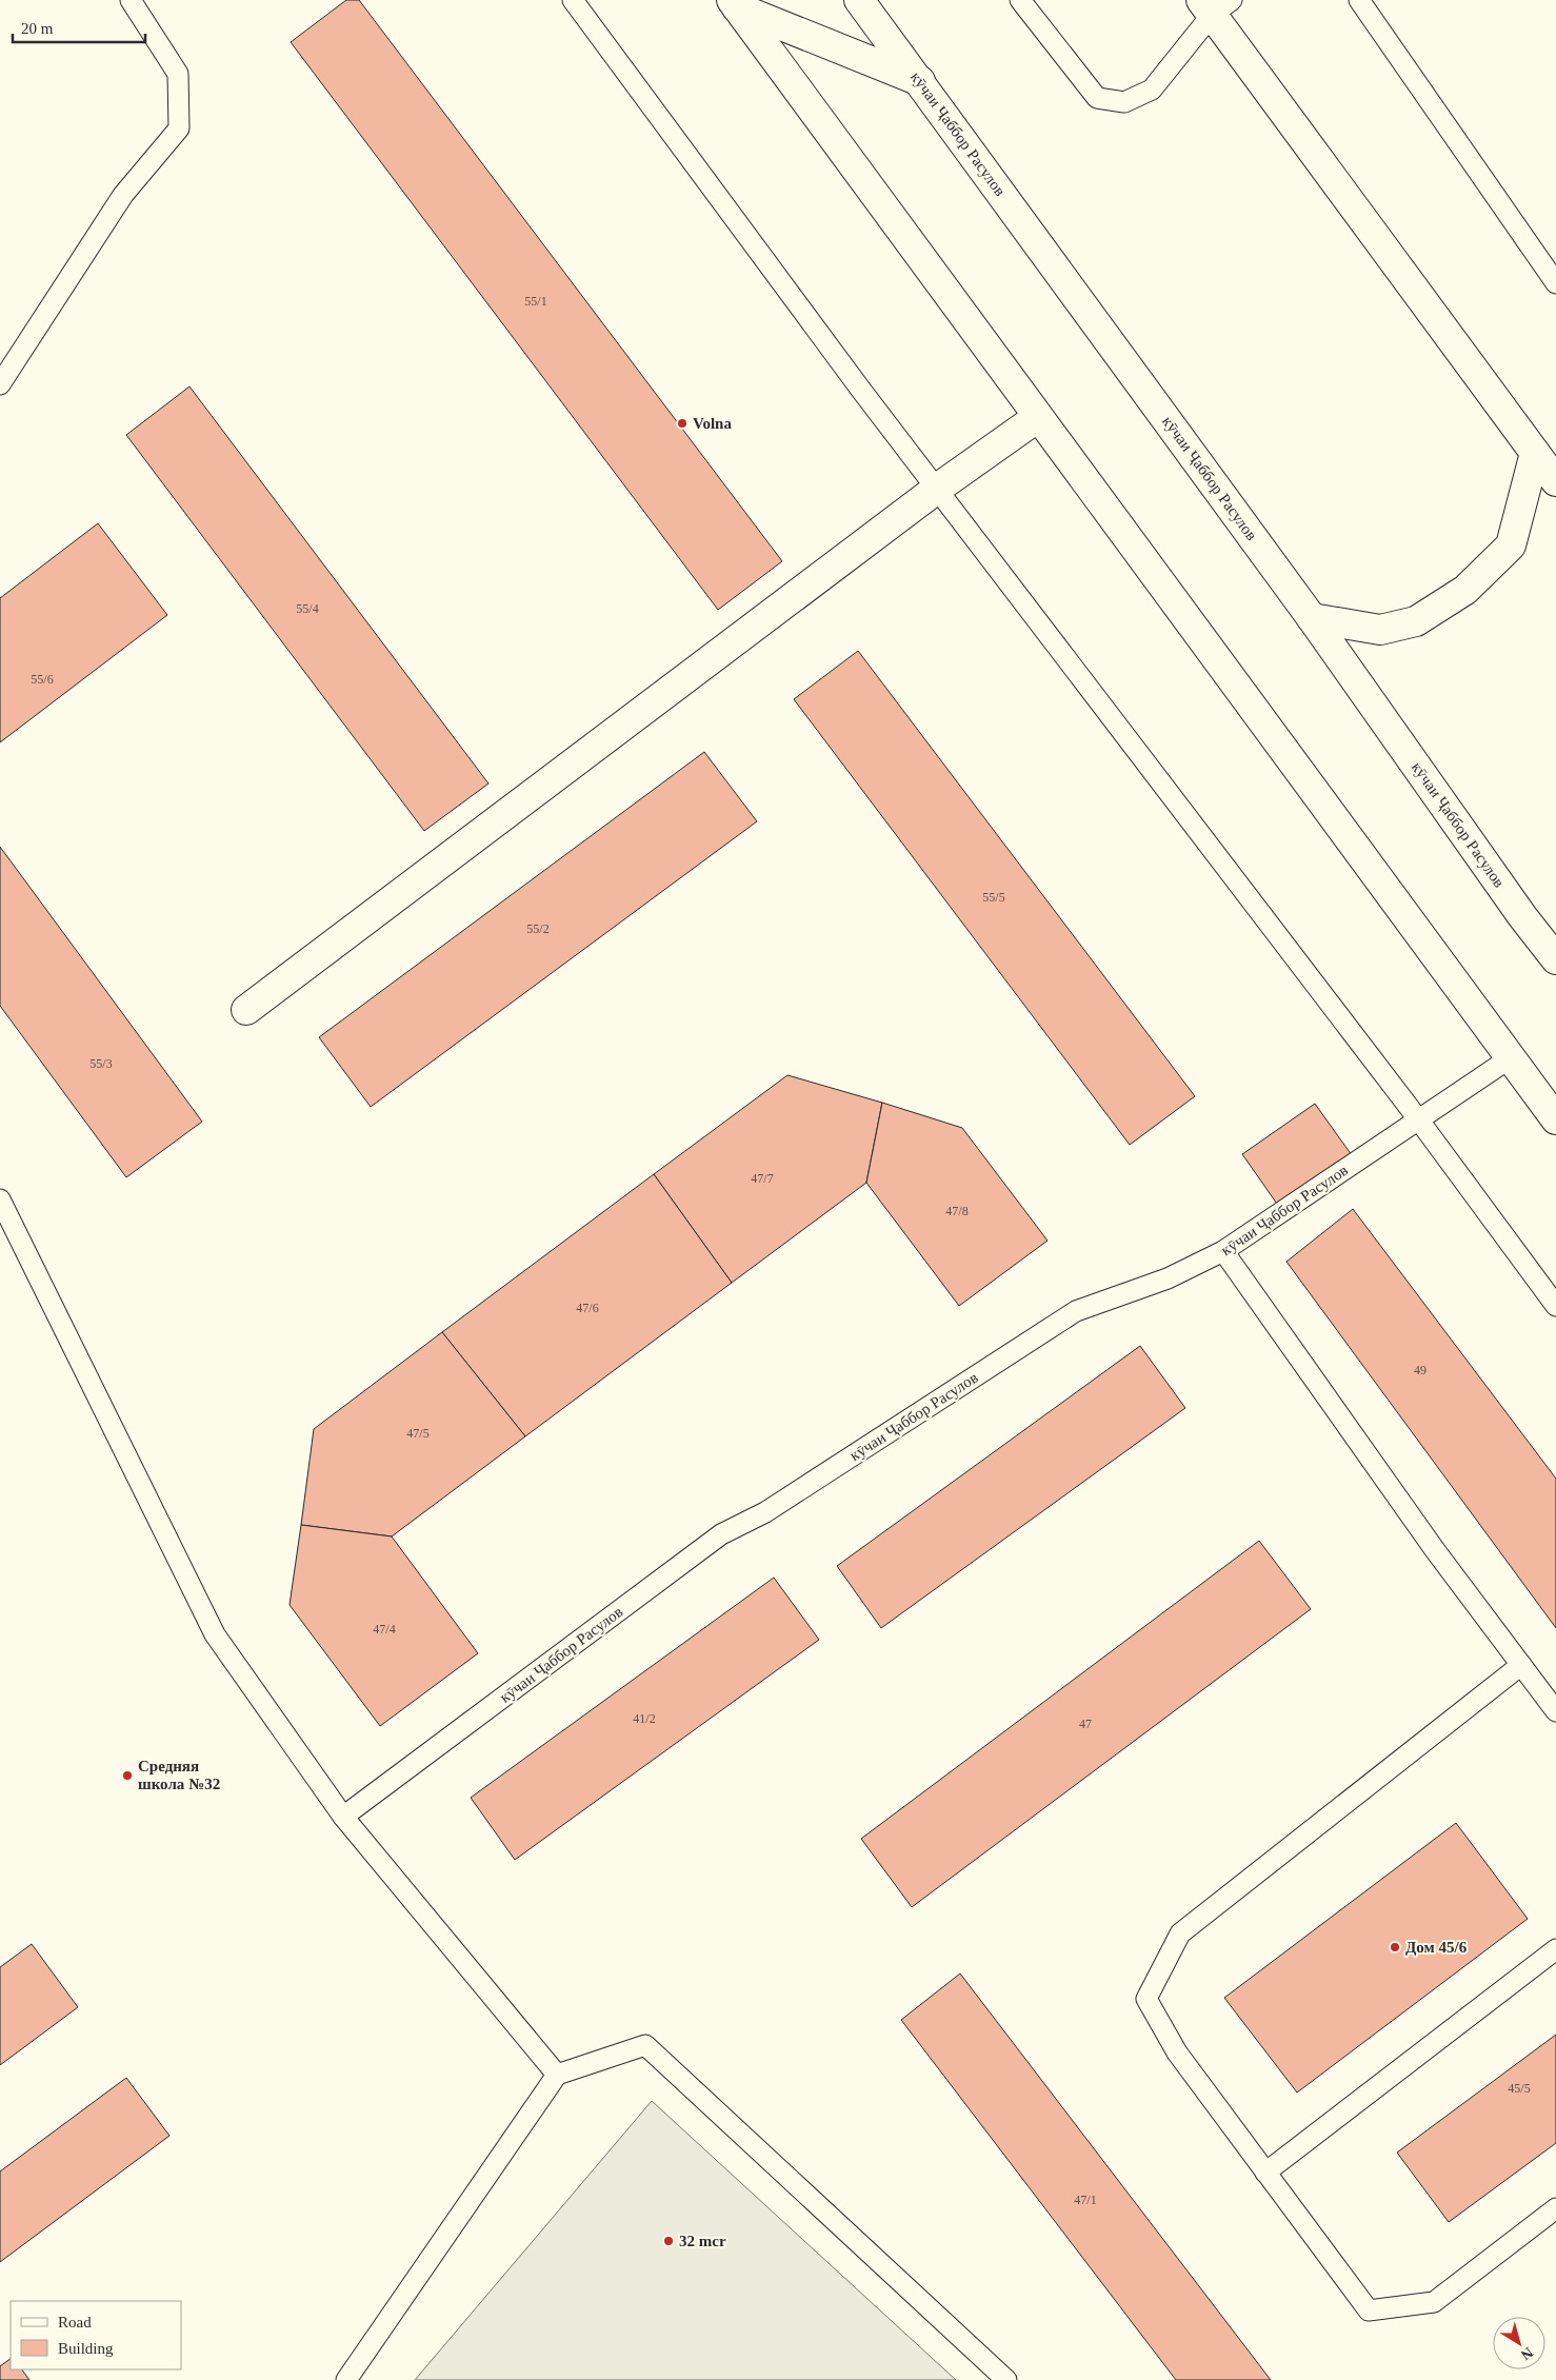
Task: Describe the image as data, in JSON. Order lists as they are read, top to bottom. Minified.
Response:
{"streets":{"street":["кӯчаи Ҷаббор Расулов"]},"places":["Volna","Средняя школа №32","Дом 45/6","32 mcr"],"house_numbers":["55/1","55/4","55/6","55/5","55/2","55/3","47/7","47/8","47/6","49","47/5","47/4","41/2","47","45/5","47/1"],"legend":["Road","Building"],"scale_bar":"20 m","north":"bottom right"}
